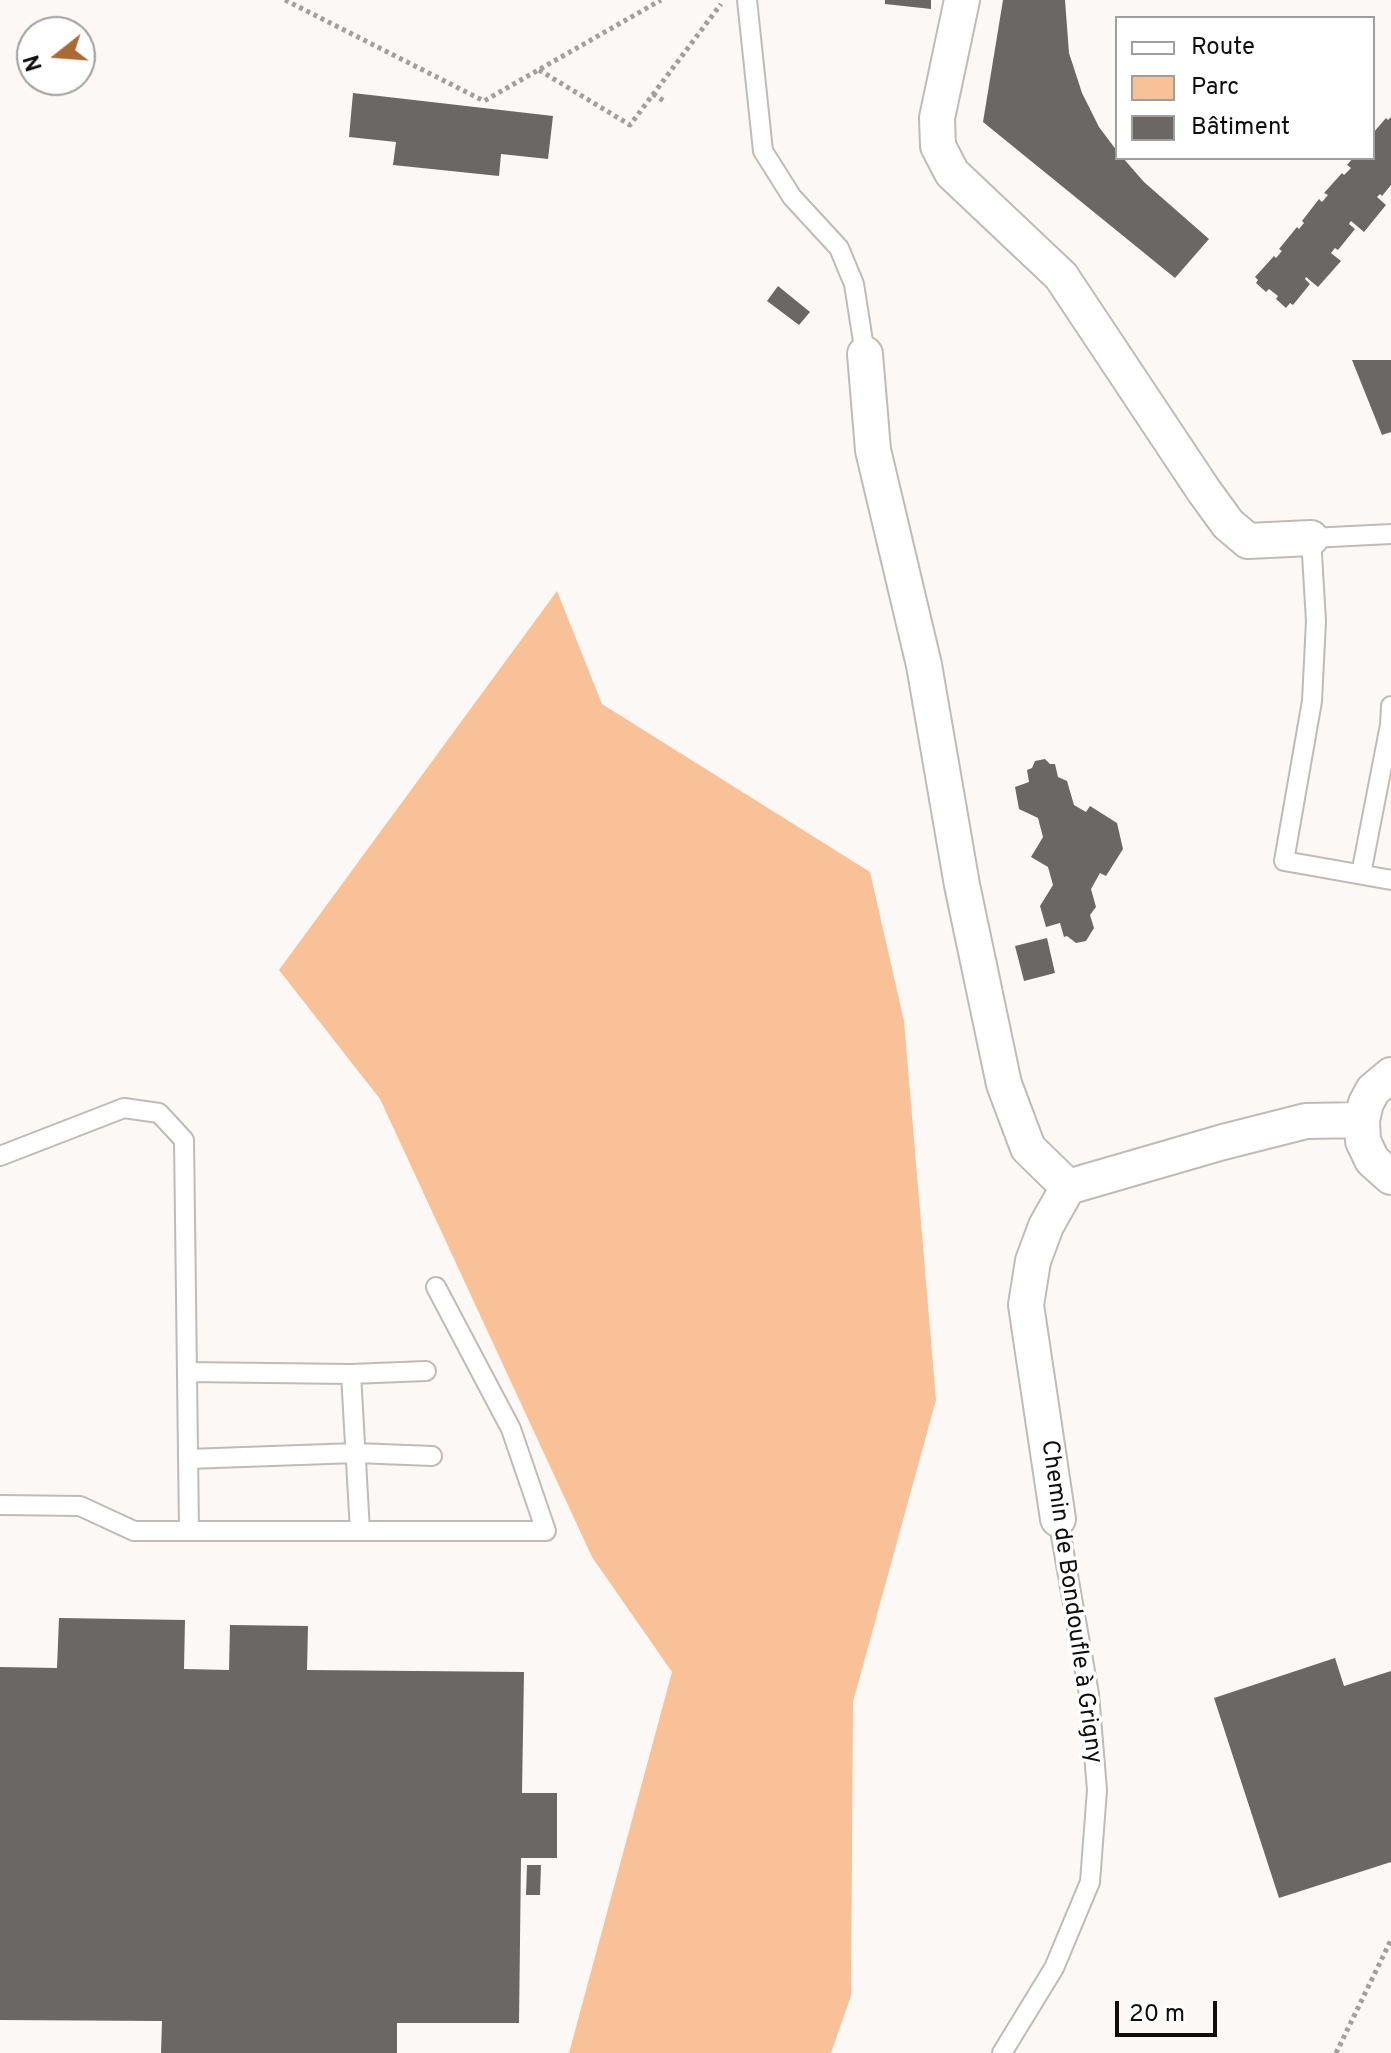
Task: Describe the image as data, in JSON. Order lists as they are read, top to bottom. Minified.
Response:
{"streets":{"street":["Chemin de Bondoufle à Grigny"]},"legend":["Route","Parc","Bâtiment"],"scale_bar":"20 m","north":"left"}
